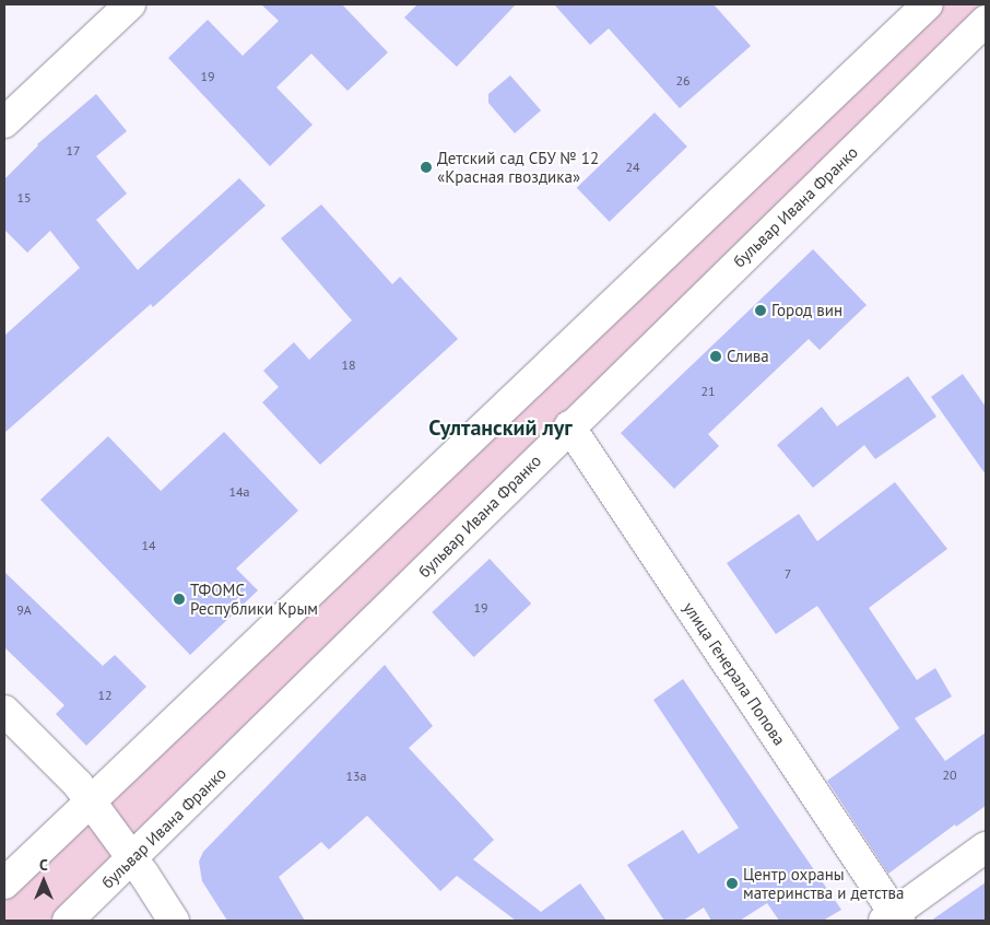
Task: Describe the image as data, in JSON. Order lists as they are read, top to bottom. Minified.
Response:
{"streets":{"street":["бульвар Ивана Франко","улица Генерала Попова"]},"crossings":[["бульвар Ивана Франко","улица Генерала Попова"]],"districts":["Султанский луг"],"places":["Детский сад СБУ № 12 «Красная гвоздика»","Город вин","Слива","ТФОМС Республики Крым","Центр охраны материнства и детства"],"house_numbers":["19","26","17","24","15","18","21","14а","14","7","19","9А","12","20","13а"],"north":"top"}
